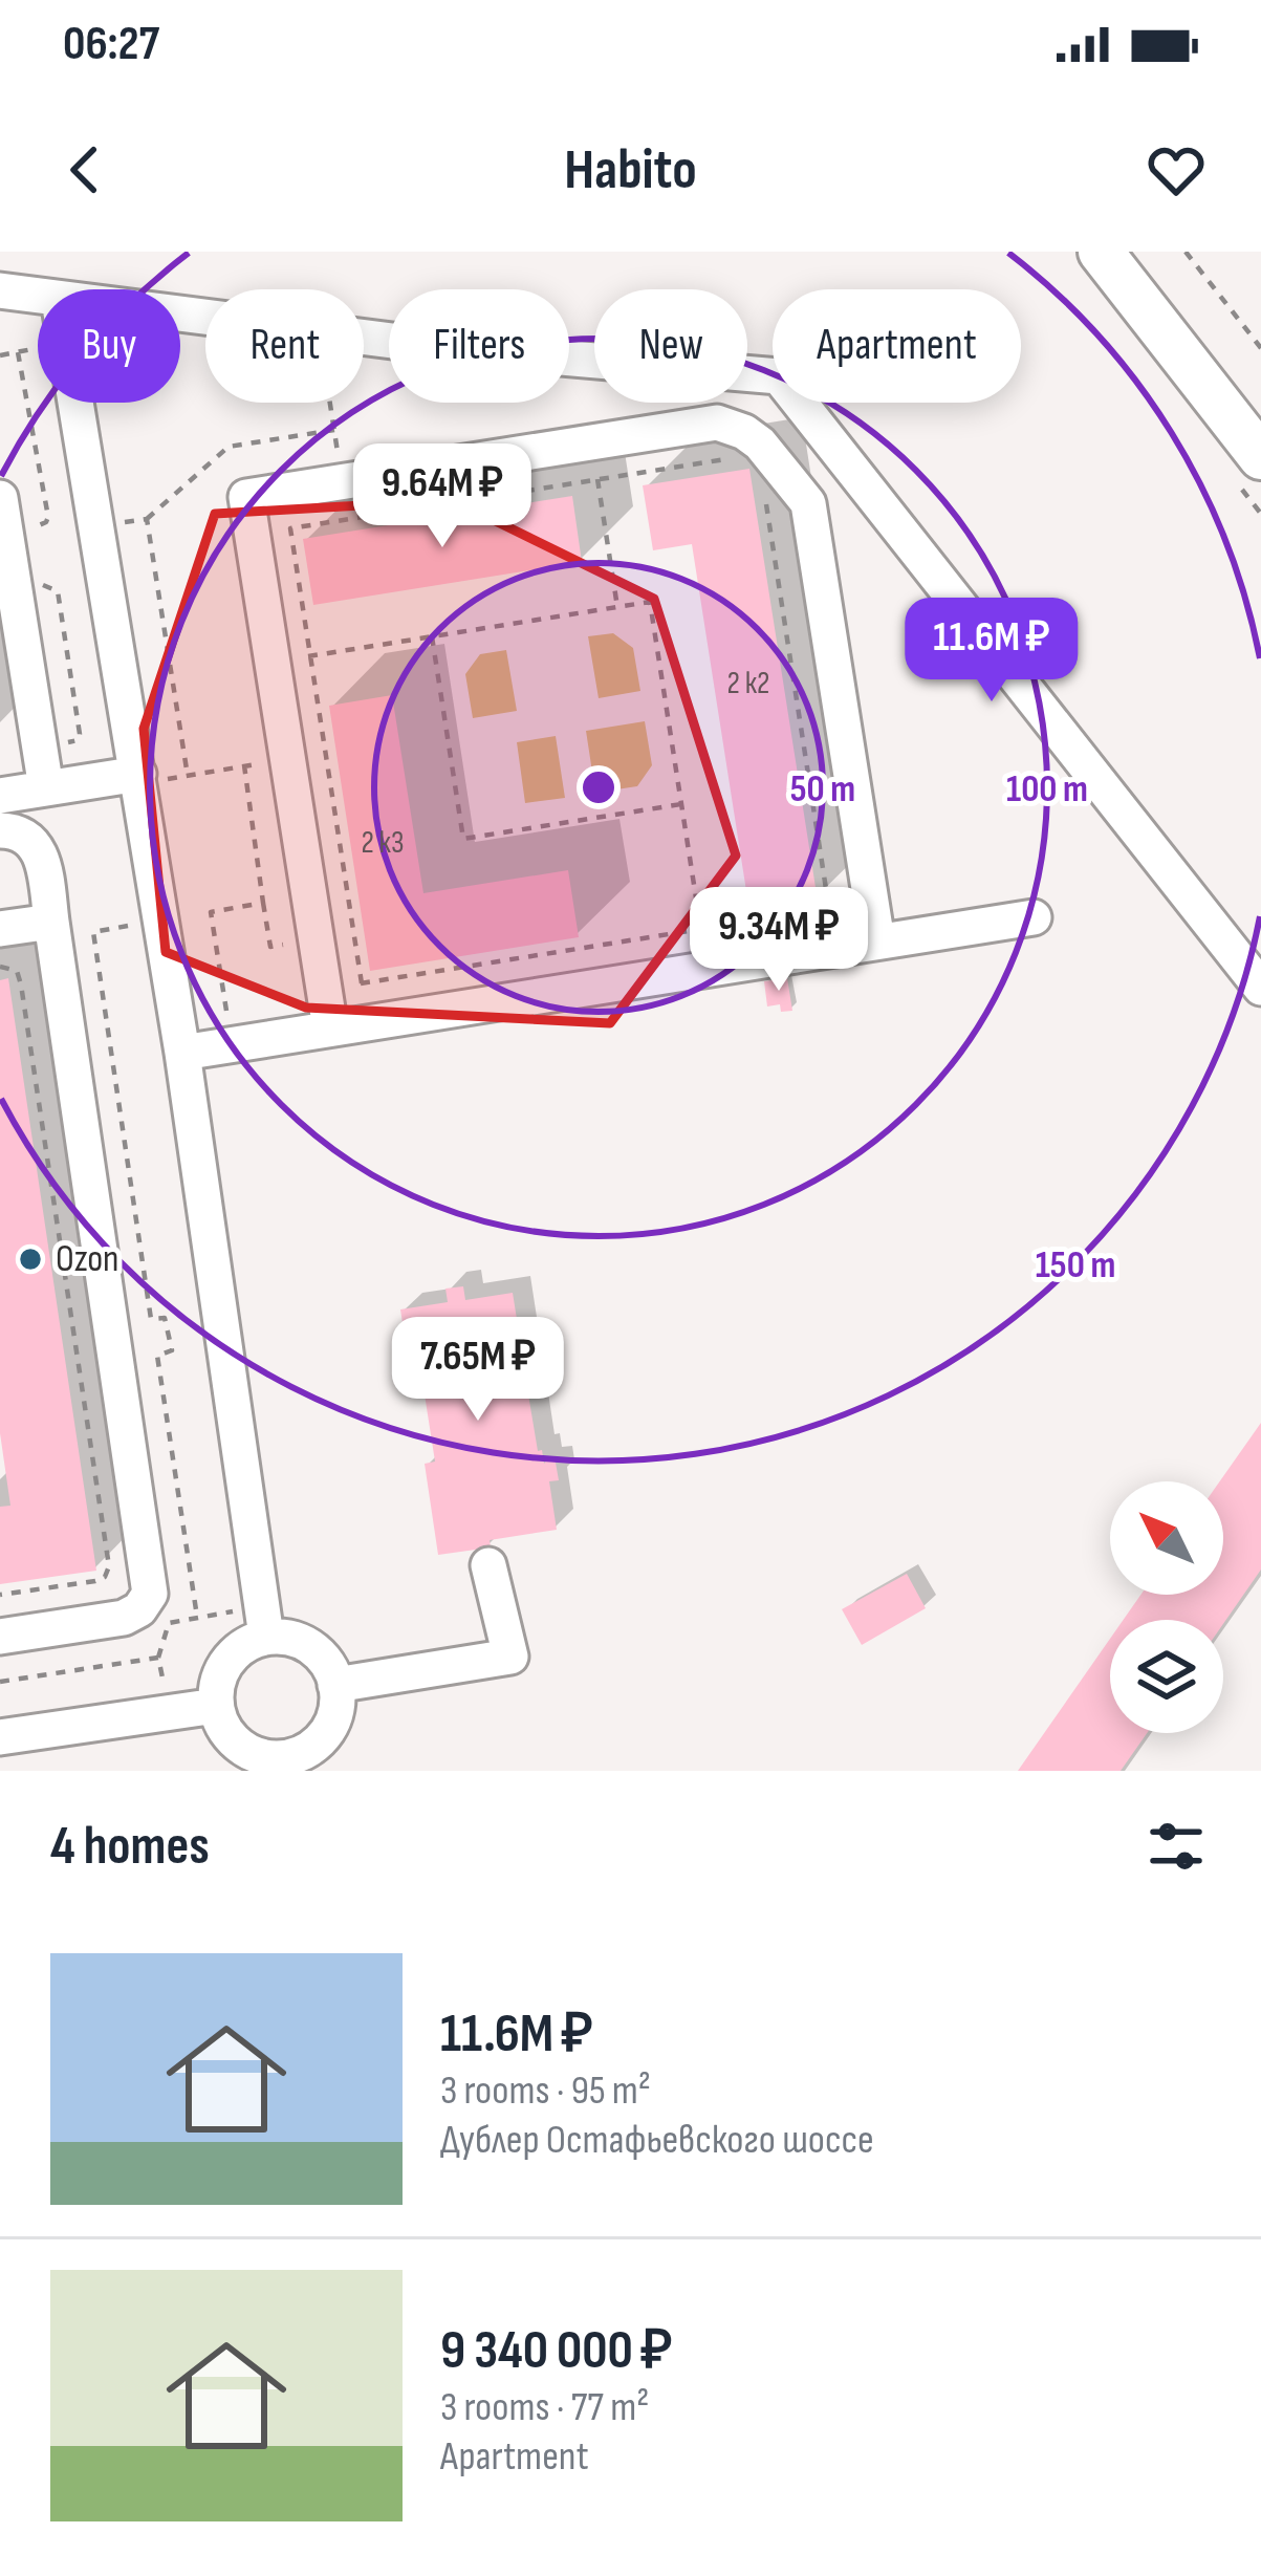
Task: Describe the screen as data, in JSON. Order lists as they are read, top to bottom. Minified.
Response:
{"places":["Ozon"],"house_numbers":["2 к2","2 к3"],"north":"top left","page":{"status":"06:27","header":"Habito","chip":["Buy","Rent","Filters","New","Apartment"],"price":["9.64M ₽","11.6M ₽","9.34M ₽","7.65M ₽"],"heading":"4 homes","list":[{"name":"11.6M ₽","note":"3 rooms · 95 m² · Дублер Остафьевского шоссе"},{"name":"9 340 000 ₽","note":"3 rooms · 77 m² · Apartment"}]},"rings":["50 m","100 m","150 m"]}
